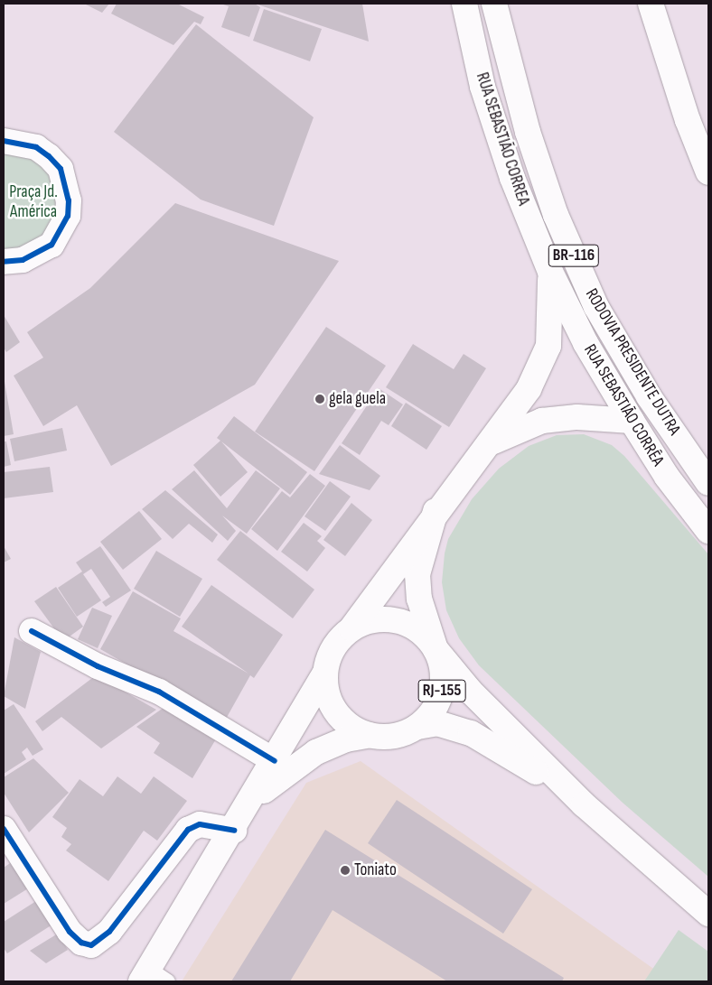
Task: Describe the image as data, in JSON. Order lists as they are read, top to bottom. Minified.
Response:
{"streets":{"main road":["RUA SEBASTIÃO CORREA","BR-116","RODOVIA PRESIDENTE DUTRA","RUA SEBASTIÃO CORRÊA","RJ-155"]},"crossings":[["RUA SEBASTIÃO CORREA","RUA SEBASTIÃO CORRÊA"],["RUA SEBASTIÃO CORREA","RJ-155"],["RUA SEBASTIÃO CORRÊA","RJ-155"]],"parks":["Praça Jd. América"],"places":["gela guela","Toniato"]}
